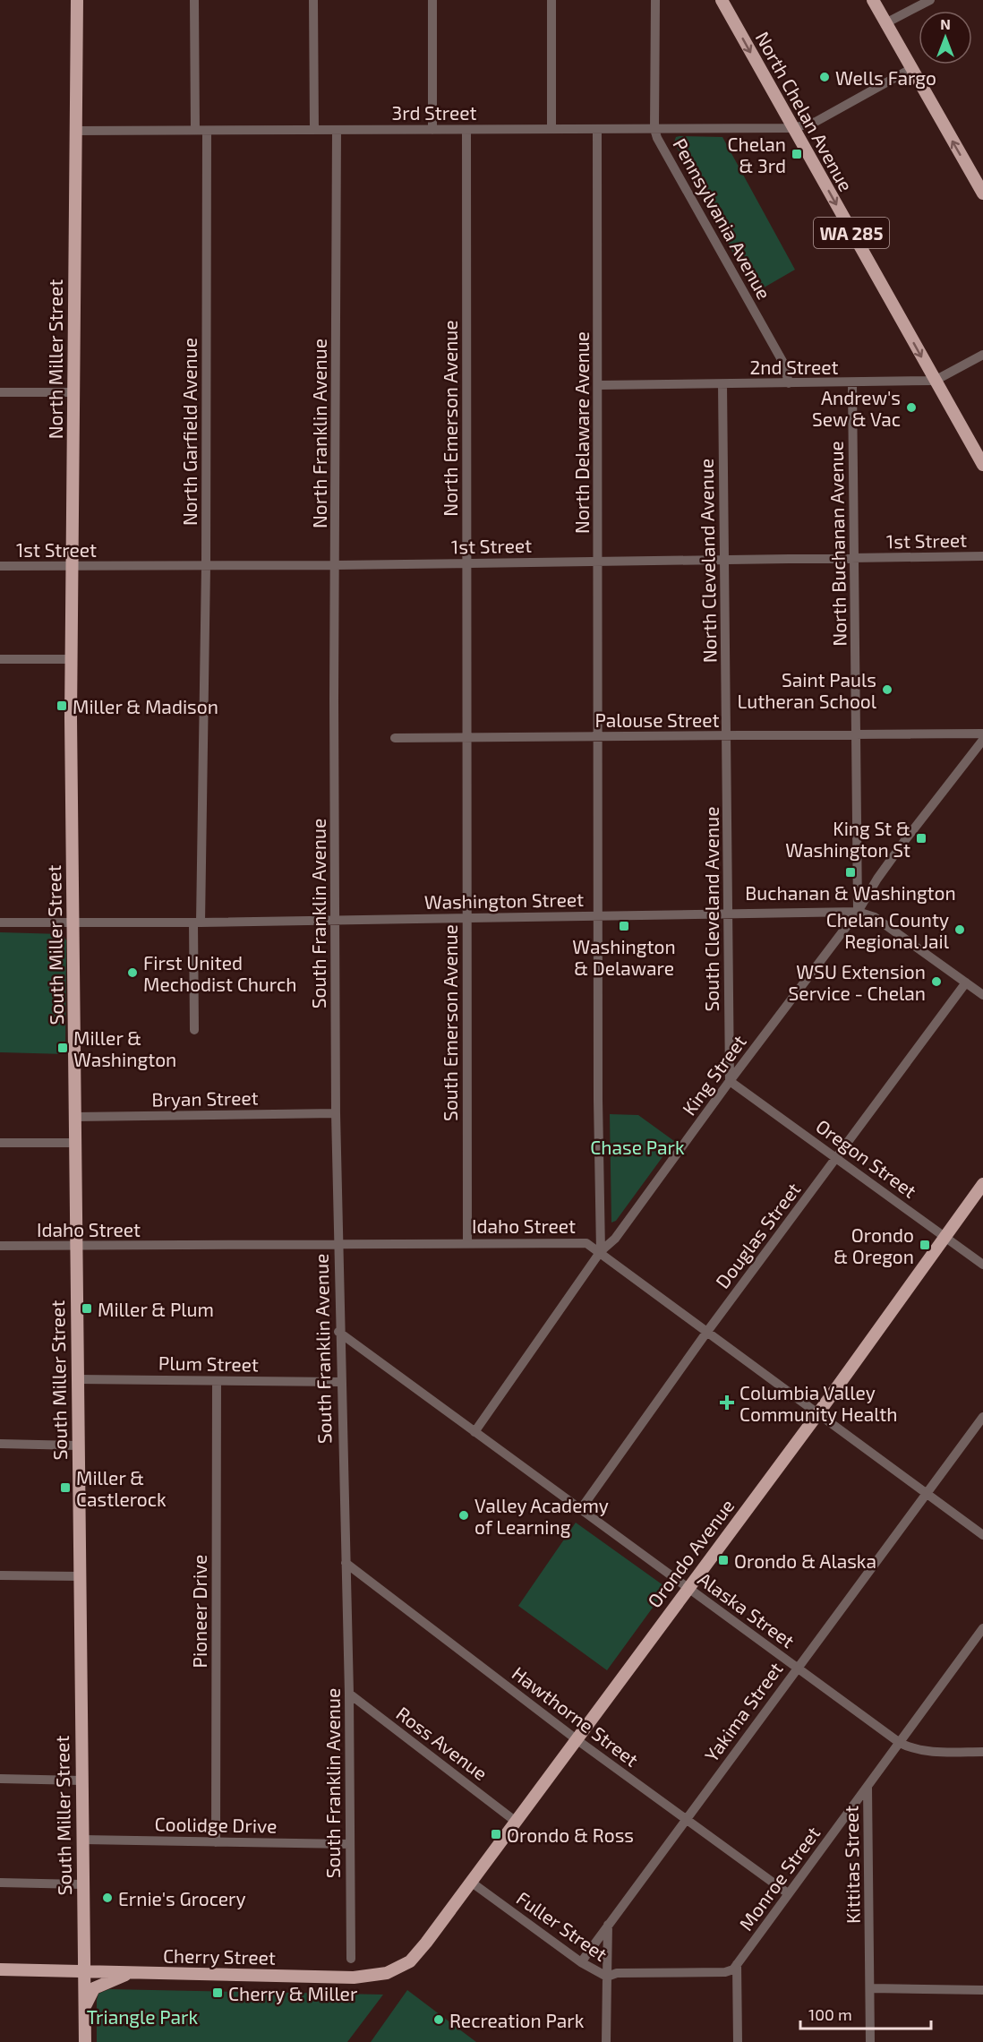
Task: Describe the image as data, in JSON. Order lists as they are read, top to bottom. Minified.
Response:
{"streets":{"main road":["North Chelan Avenue","WA 285","North Miller Street","South Miller Street","Orondo Avenue","Cherry Street"],"street":["3rd Street","Pennsylvania Avenue","2nd Street","North Emerson Avenue","North Garfield Avenue","North Delaware Avenue","North Franklin Avenue","1st Street","North Buchanan Avenue","North Cleveland Avenue","Palouse Street","Washington Street","South Cleveland Avenue","South Franklin Avenue","South Emerson Avenue","King Street","Bryan Street","Oregon Street","Idaho Street","Douglas Street","Plum Street","Alaska Street","Pioneer Drive","Yakima Street","Hawthorne Street","Ross Avenue","Coolidge Drive","Kittitas Street","Monroe Street","Fuller Street"]},"crossings":[["North Chelan Avenue","3rd Street"],["North Chelan Avenue","2nd Street"],["3rd Street","Pennsylvania Avenue"],["3rd Street","North Miller Street"],["3rd Street","North Emerson Avenue"],["3rd Street","North Garfield Avenue"],["3rd Street","North Delaware Avenue"],["3rd Street","North Franklin Avenue"],["Pennsylvania Avenue","2nd Street"],["North Miller Street","1st Street"],["North Miller Street","South Miller Street"],["2nd Street","North Delaware Avenue"],["2nd Street","North Buchanan Avenue"],["2nd Street","North Cleveland Avenue"],["North Emerson Avenue","1st Street"],["North Emerson Avenue","Palouse Street"],["North Emerson Avenue","South Emerson Avenue"],["North Garfield Avenue","1st Street"],["North Garfield Avenue","Washington Street"],["North Delaware Avenue","1st Street"],["North Delaware Avenue","Palouse Street"],["North Delaware Avenue","Washington Street"],["North Delaware Avenue","King Street"],["North Delaware Avenue","Idaho Street"],["North Franklin Avenue","1st Street"],["North Franklin Avenue","South Franklin Avenue"],["1st Street","North Buchanan Avenue"],["1st Street","North Cleveland Avenue"],["North Buchanan Avenue","Palouse Street"],["North Buchanan Avenue","Washington Street"],["North Buchanan Avenue","King Street"],["North Cleveland Avenue","Palouse Street"],["North Cleveland Avenue","South Cleveland Avenue"],["Palouse Street","South Cleveland Avenue"],["Palouse Street","South Emerson Avenue"],["Washington Street","South Cleveland Avenue"],["Washington Street","South Franklin Avenue"],["Washington Street","South Miller Street"],["Washington Street","South Emerson Avenue"],["Washington Street","King Street"],["Washington Street","Douglas Street"],["South Cleveland Avenue","King Street"],["South Cleveland Avenue","Oregon Street"],["South Franklin Avenue","Bryan Street"],["South Franklin Avenue","Idaho Street"],["South Franklin Avenue","Plum Street"],["South Franklin Avenue","Alaska Street"],["South Franklin Avenue","Hawthorne Street"],["South Franklin Avenue","Ross Avenue"],["South Franklin Avenue","Coolidge Drive"],["South Miller Street","Bryan Street"],["South Miller Street","Idaho Street"],["South Miller Street","Plum Street"],["South Miller Street","Coolidge Drive"],["South Miller Street","Cherry Street"],["South Emerson Avenue","Idaho Street"],["King Street","Oregon Street"],["King Street","Idaho Street"],["King Street","Alaska Street"],["Oregon Street","Douglas Street"],["Oregon Street","Orondo Avenue"],["Idaho Street","Douglas Street"],["Idaho Street","Orondo Avenue"],["Idaho Street","Yakima Street"],["Douglas Street","Alaska Street"],["Plum Street","Pioneer Drive"],["Orondo Avenue","Alaska Street"],["Orondo Avenue","Hawthorne Street"],["Orondo Avenue","Ross Avenue"],["Orondo Avenue","Fuller Street"],["Orondo Avenue","Cherry Street"],["Alaska Street","Yakima Street"],["Alaska Street","Kittitas Street"],["Pioneer Drive","Coolidge Drive"],["Yakima Street","Hawthorne Street"],["Yakima Street","Fuller Street"],["Hawthorne Street","Monroe Street"],["Kittitas Street","Monroe Street"]],"one_way":["North Chelan Avenue"],"parks":["Chase Park","Triangle Park"],"places":{"other":["Wells Fargo","Andrew's Sew & Vac","Saint Pauls Lutheran School","Chelan County Regional Jail","First United Mechodist Church","WSU Extension Service - Chelan","Valley Academy of Learning","Ernie's Grocery","Recreation Park"],"transit":["Chelan & 3rd","Miller & Madison","King St & Washington St","Buchanan & Washington","Washington & Delaware","Miller & Washington","Orondo & Oregon","Miller & Plum","Miller & Castlerock","Orondo & Alaska","Orondo & Ross","Cherry & Miller"],"health":["Columbia Valley Community Health"]},"scale_bar":"100 m","north":"top"}
